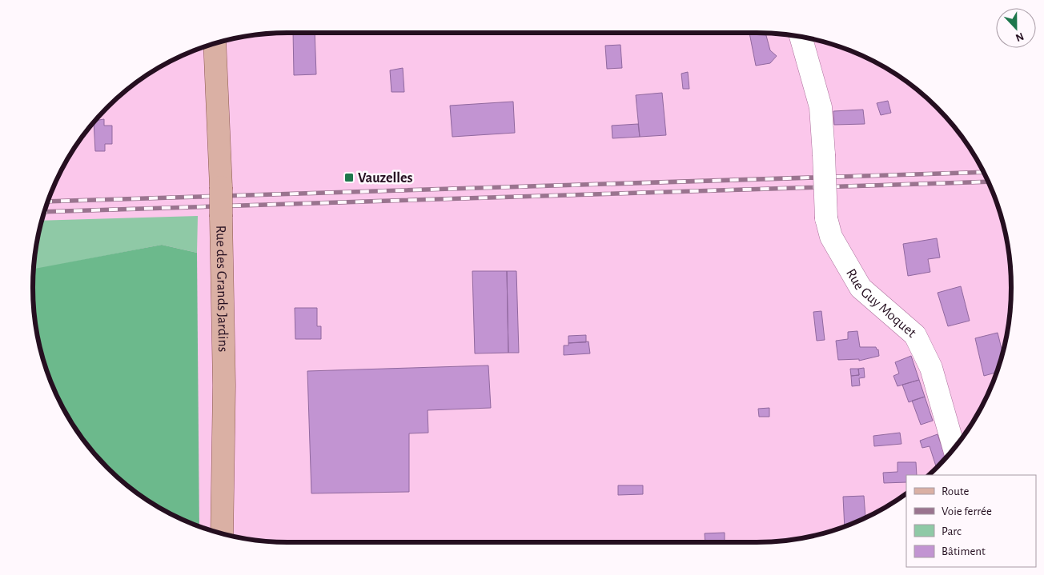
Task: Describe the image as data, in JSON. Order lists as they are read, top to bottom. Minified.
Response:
{"streets":{"main road":["Rue des Grands Jardins"],"street":["Rue Guy Moquet"]},"places":{"transit":["Vauzelles"]},"legend":["Route","Voie ferrée","Parc","Bâtiment"],"north":"bottom"}
